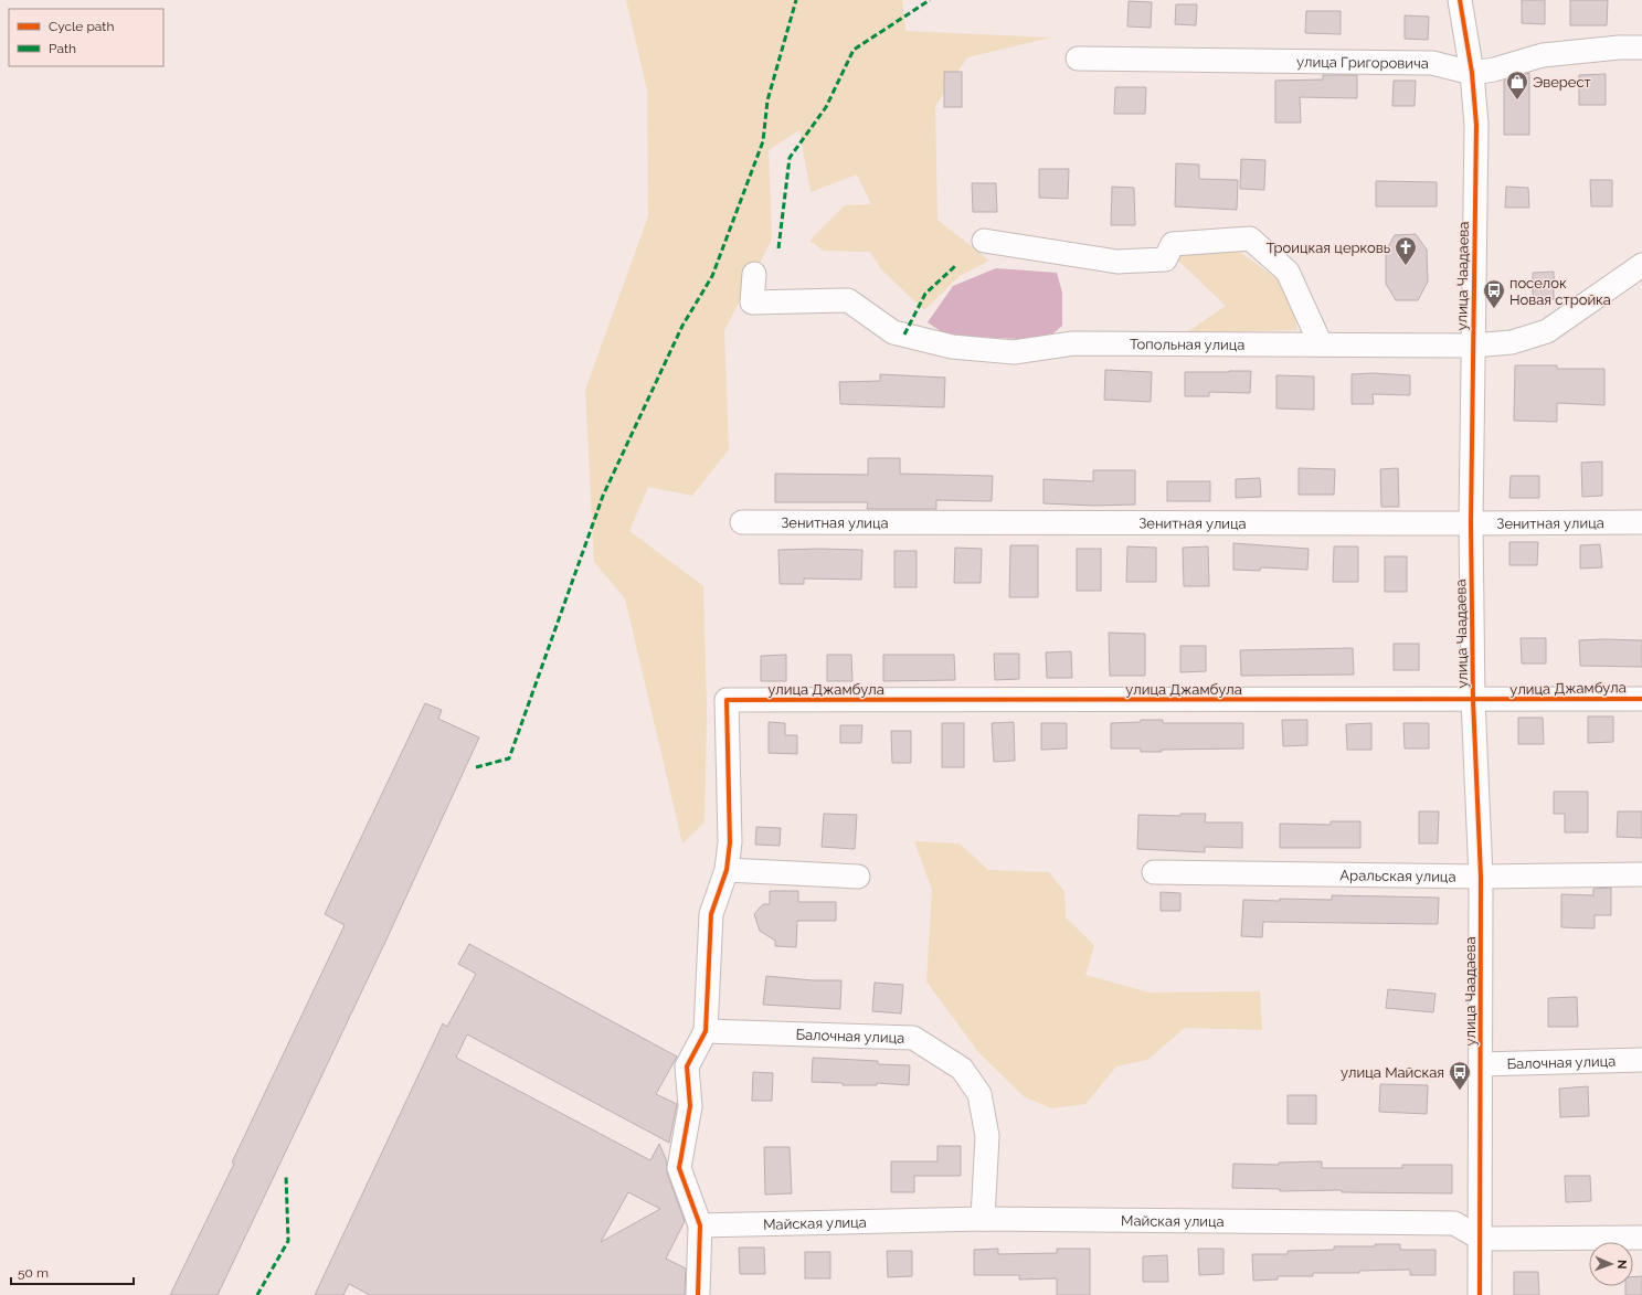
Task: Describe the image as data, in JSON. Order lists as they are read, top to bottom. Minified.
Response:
{"streets":{"street":["улица Григоровича","улица Чаадаева","Топольная улица","Зенитная улица","улица Джамбула","Аральская улица","Балочная улица","Майская улица"]},"crossings":[["улица Григоровича","улица Чаадаева"],["улица Чаадаева","Топольная улица"],["улица Чаадаева","Зенитная улица"],["улица Чаадаева","улица Джамбула"],["улица Чаадаева","Аральская улица"],["улица Чаадаева","Балочная улица"],["улица Чаадаева","Майская улица"],["Балочная улица","Майская улица"]],"places":{"shop":["Эверест"],"church":["Троицкая церковь"],"bus stop":["поселок Новая стройка","улица Майская"]},"legend":["Cycle path","Path"],"scale_bar":"50 m","north":"right"}
